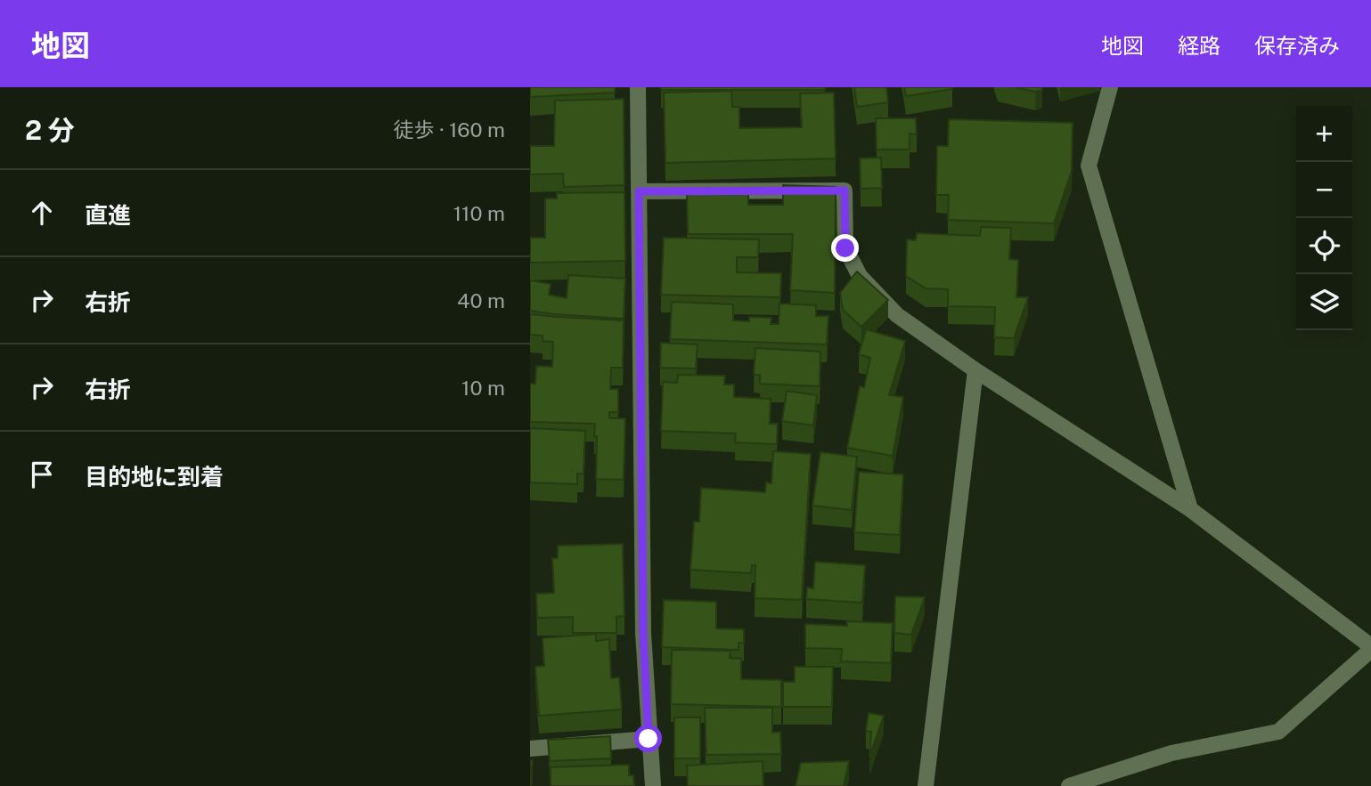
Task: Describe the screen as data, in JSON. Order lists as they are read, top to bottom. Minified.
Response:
{"page":{"header":"地図","nav":["地図","経路","保存済み"],"heading":["2 分","徒歩 · 160 m"],"map_buttons":["+","−"],"list":[["直進","110 m"],["右折","40 m"],["右折","10 m"],"目的地に到着"]}}
